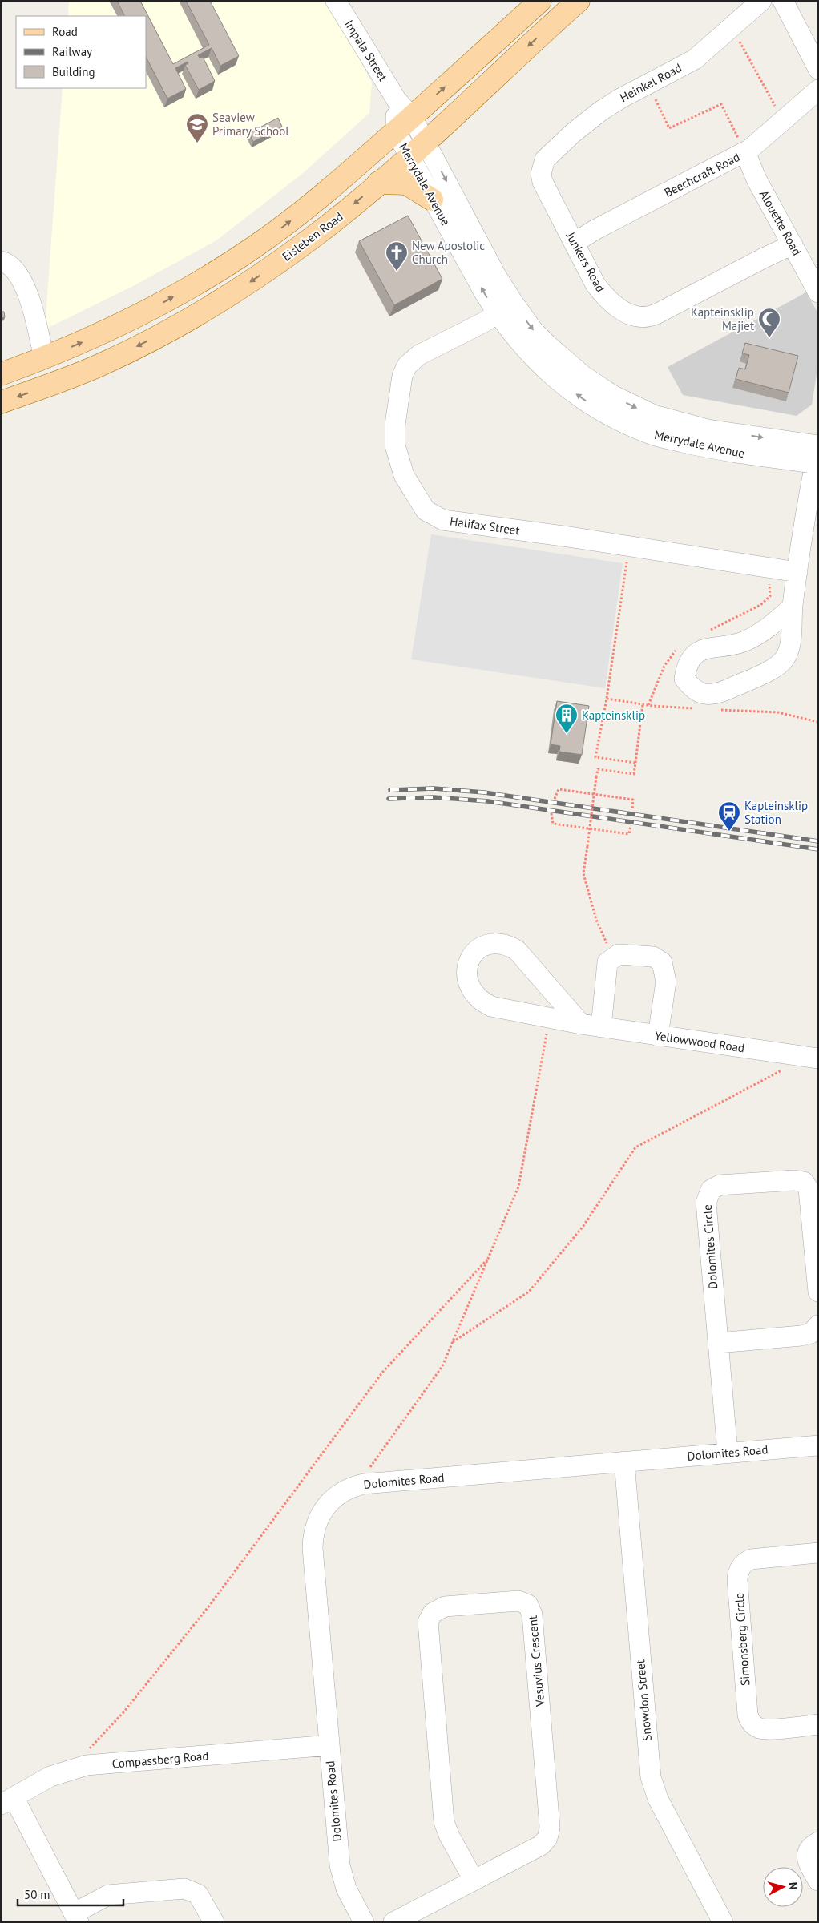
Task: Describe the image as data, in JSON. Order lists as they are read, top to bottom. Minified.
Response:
{"streets":{"main road":["Eisleben Road"],"street":["Impala Street","Heinkel Road","Beechcraft Road","Merrydale Avenue","Alouette Road","Junkers Road","Halifax Street","Yellowwood Road","Dolomites Circle","Dolomites Road","Simonsberg Circle","Vesuvius Crescent","Snowdon Street","Compassberg Road"]},"crossings":[["Impala Street","Merrydale Avenue"],["Heinkel Road","Junkers Road"],["Beechcraft Road","Alouette Road"],["Beechcraft Road","Junkers Road"],["Merrydale Avenue","Eisleben Road"],["Merrydale Avenue","Halifax Street"],["Alouette Road","Junkers Road"],["Dolomites Circle","Dolomites Road"],["Dolomites Road","Snowdon Street"],["Dolomites Road","Compassberg Road"]],"places":{"school or university":["Seaview Primary School"],"church":["New Apostolic Church"],"mosque":["Kapteinsklip Majiet"],"building":["Kapteinsklip"],"station":["Kapteinsklip Station"]},"legend":["Road","Railway","Building"],"scale_bar":"50 m","north":"right"}
